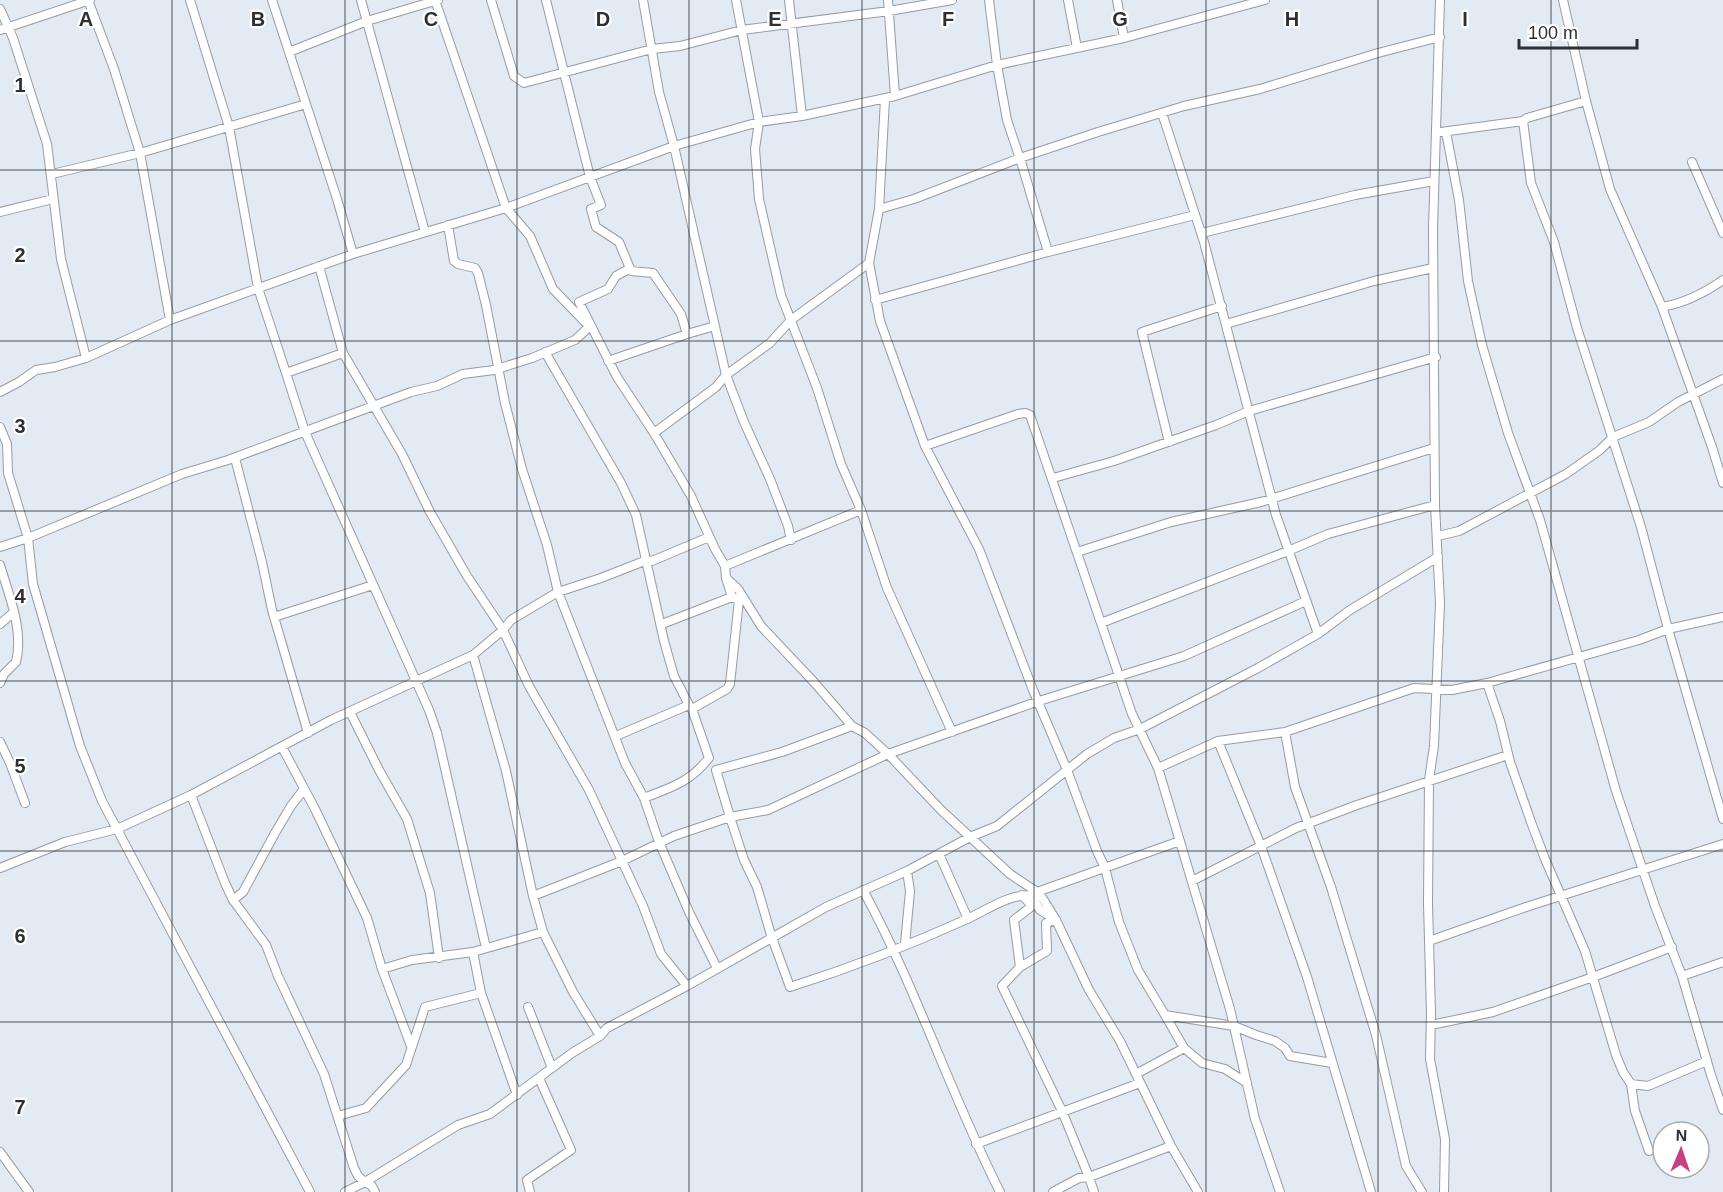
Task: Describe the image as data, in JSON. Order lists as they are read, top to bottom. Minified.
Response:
{"scale_bar":"100 m","north":"top","grid":{"columns":["A","B","C","D","E","F","G","H","I"],"rows":["1","2","3","4","5","6","7"]}}
